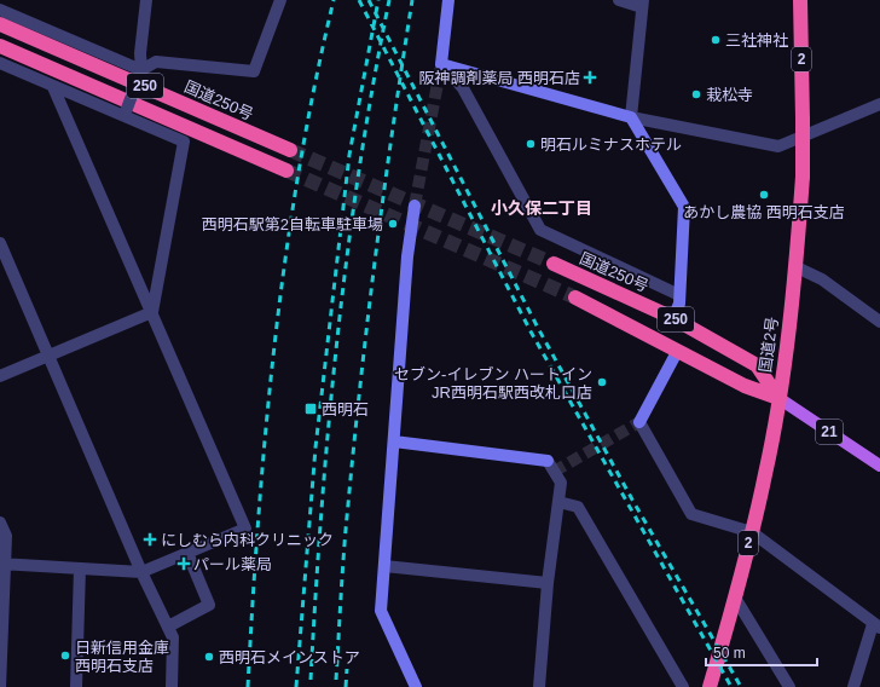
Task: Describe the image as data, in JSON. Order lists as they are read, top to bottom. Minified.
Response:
{"streets":{"highway":["2","250","国道250号","国道2号"],"main road":["21"]},"crossings":[["250","国道250号"],["250","国道2号"],["250","21"],["国道250号","国道2号"],["国道250号","21"],["国道2号","21"]],"districts":["小久保二丁目"],"places":{"other":["三社神社","栽松寺","明石ルミナスホテル","あかし農協 西明石支店","西明石駅第2自転車駐車場","セブン-イレブン ハートイン JR西明石駅西改札口店","日新信用金庫 西明石支店","西明石メインストア"],"health":["阪神調剤薬局 西明石店","にしむら内科クリニック","パール薬局"],"transit":["西明石"]},"scale_bar":"50 m"}
